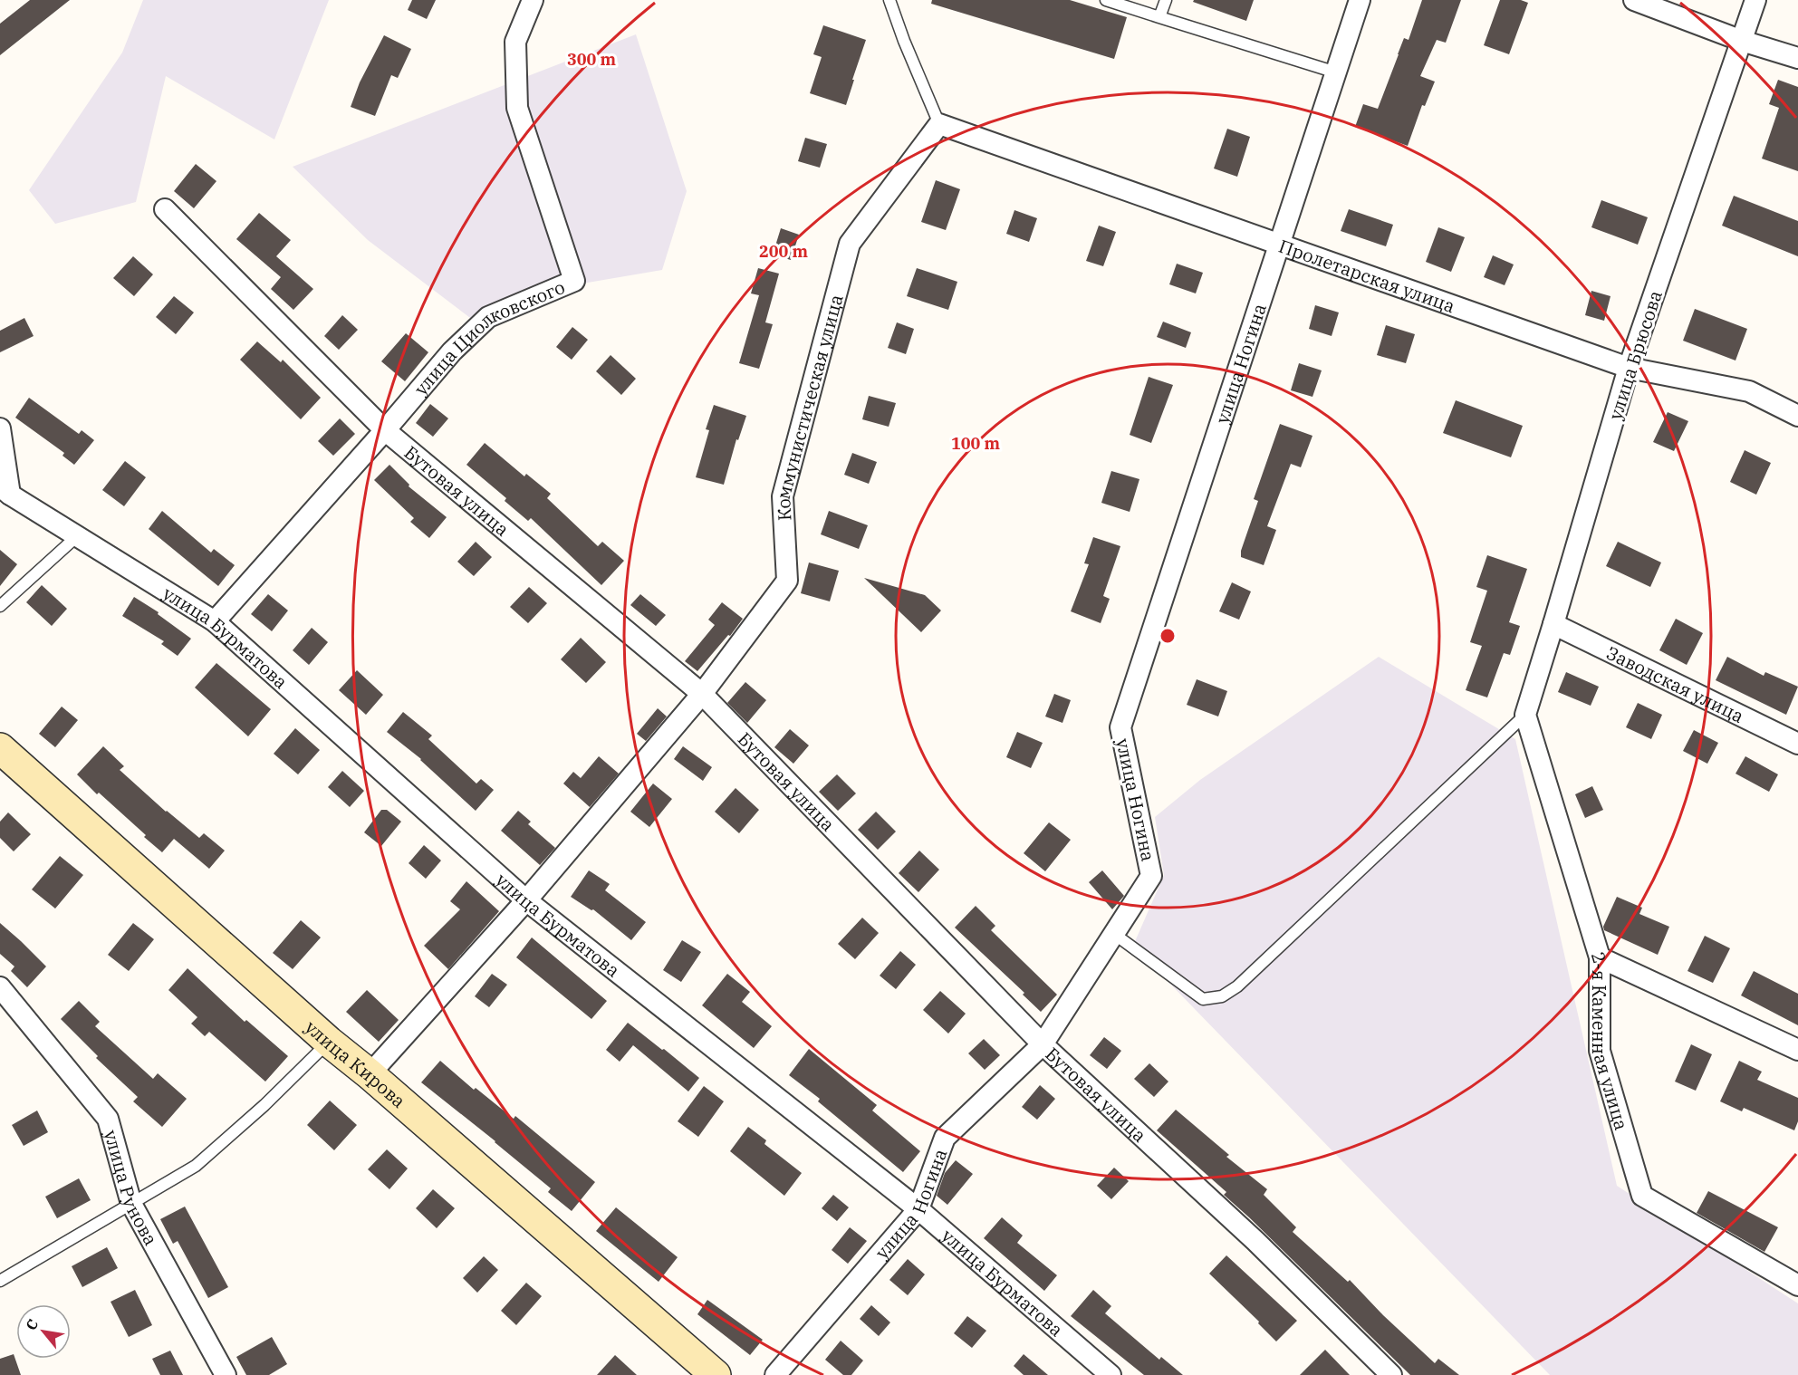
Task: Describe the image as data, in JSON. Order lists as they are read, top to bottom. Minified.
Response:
{"streets":{"main road":["улица Кирова"],"street":["Пролетарская улица","улица Циолковского","улица Брюсова","улица Ногина","Коммунистическая улица","Бутовая улица","улица Бурматова","Заводская улица","2-я Каменная улица","улица Рунова"]},"crossings":[["Пролетарская улица","улица Брюсова"],["Пролетарская улица","улица Ногина"],["Пролетарская улица","Коммунистическая улица"],["улица Циолковского","Бутовая улица"],["улица Циолковского","улица Бурматова"],["улица Брюсова","Заводская улица"],["улица Брюсова","2-я Каменная улица"],["улица Ногина","Бутовая улица"],["улица Ногина","улица Бурматова"],["Коммунистическая улица","Бутовая улица"],["Коммунистическая улица","улица Бурматова"],["Коммунистическая улица","улица Кирова"]],"north":"top left","rings":["300 m","200 m","100 m"]}
